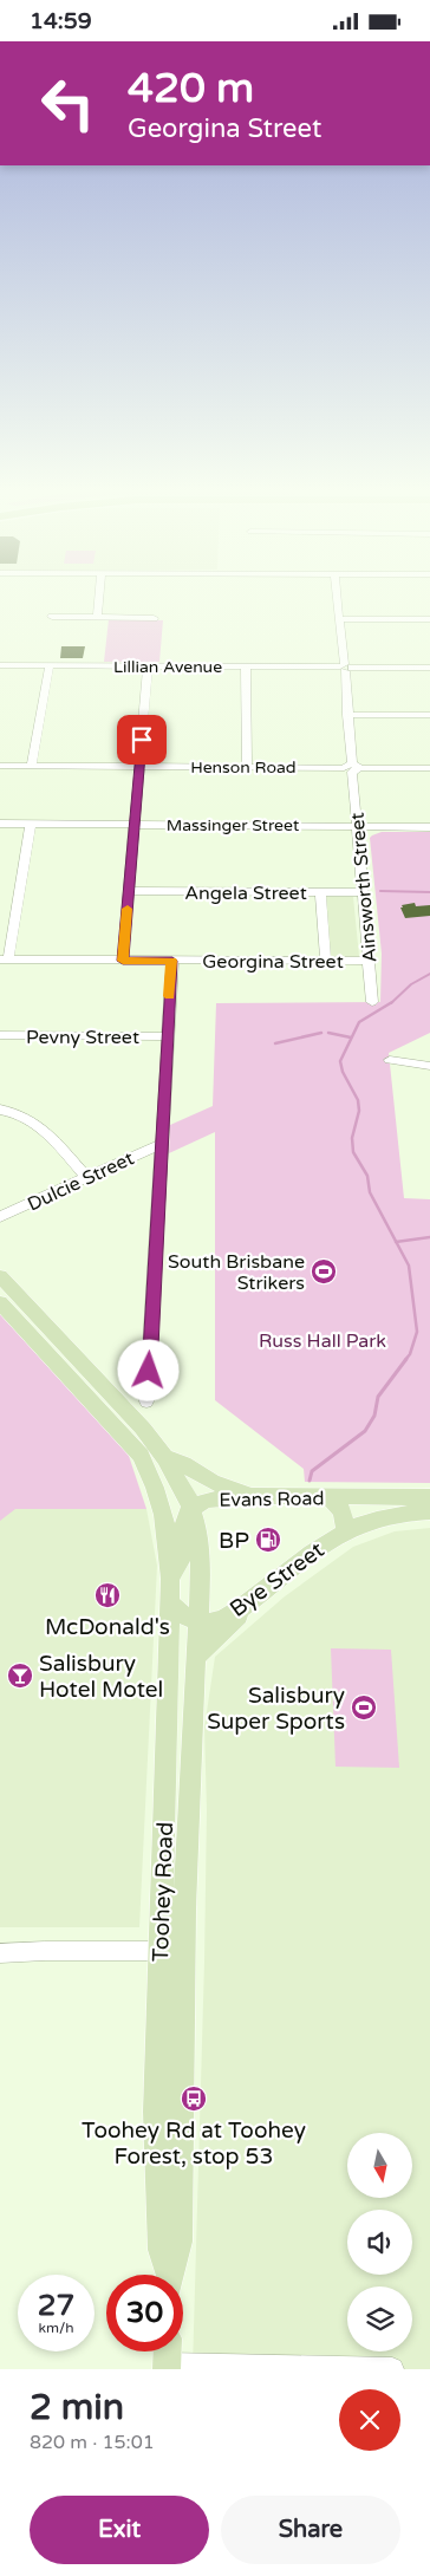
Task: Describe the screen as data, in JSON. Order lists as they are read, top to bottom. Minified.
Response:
{"streets":{"main road":["Evans Road","Bye Street","Toohey Road"],"street":["Lillian Avenue","Henson Road","Massinger Street","Ainsworth Street","Angela Street","Georgina Street","Pevny Street","Dulcie Street"]},"crossings":[["Lillian Avenue","Ainsworth Street"],["Henson Road","Ainsworth Street"],["Massinger Street","Ainsworth Street"],["Ainsworth Street","Angela Street"],["Ainsworth Street","Georgina Street"],["Evans Road","Toohey Road"],["Bye Street","Toohey Road"]],"parks":["Russ Hall Park"],"places":{"sports":["South Brisbane Strikers","Salisbury Super Sports"],"fuel station":["BP"],"restaurant":["McDonald's"],"bar":["Salisbury Hotel Motel"],"bus stop":["Toohey Rd at Toohey Forest, stop 53"]},"north":"bottom","page":{"status":"14:59","turn":["420 m","Georgina Street"],"speed":"27 km/h","limit":"30","heading":["2 min","820 m · 15:01"],"buttons":["Exit","Share"]}}
